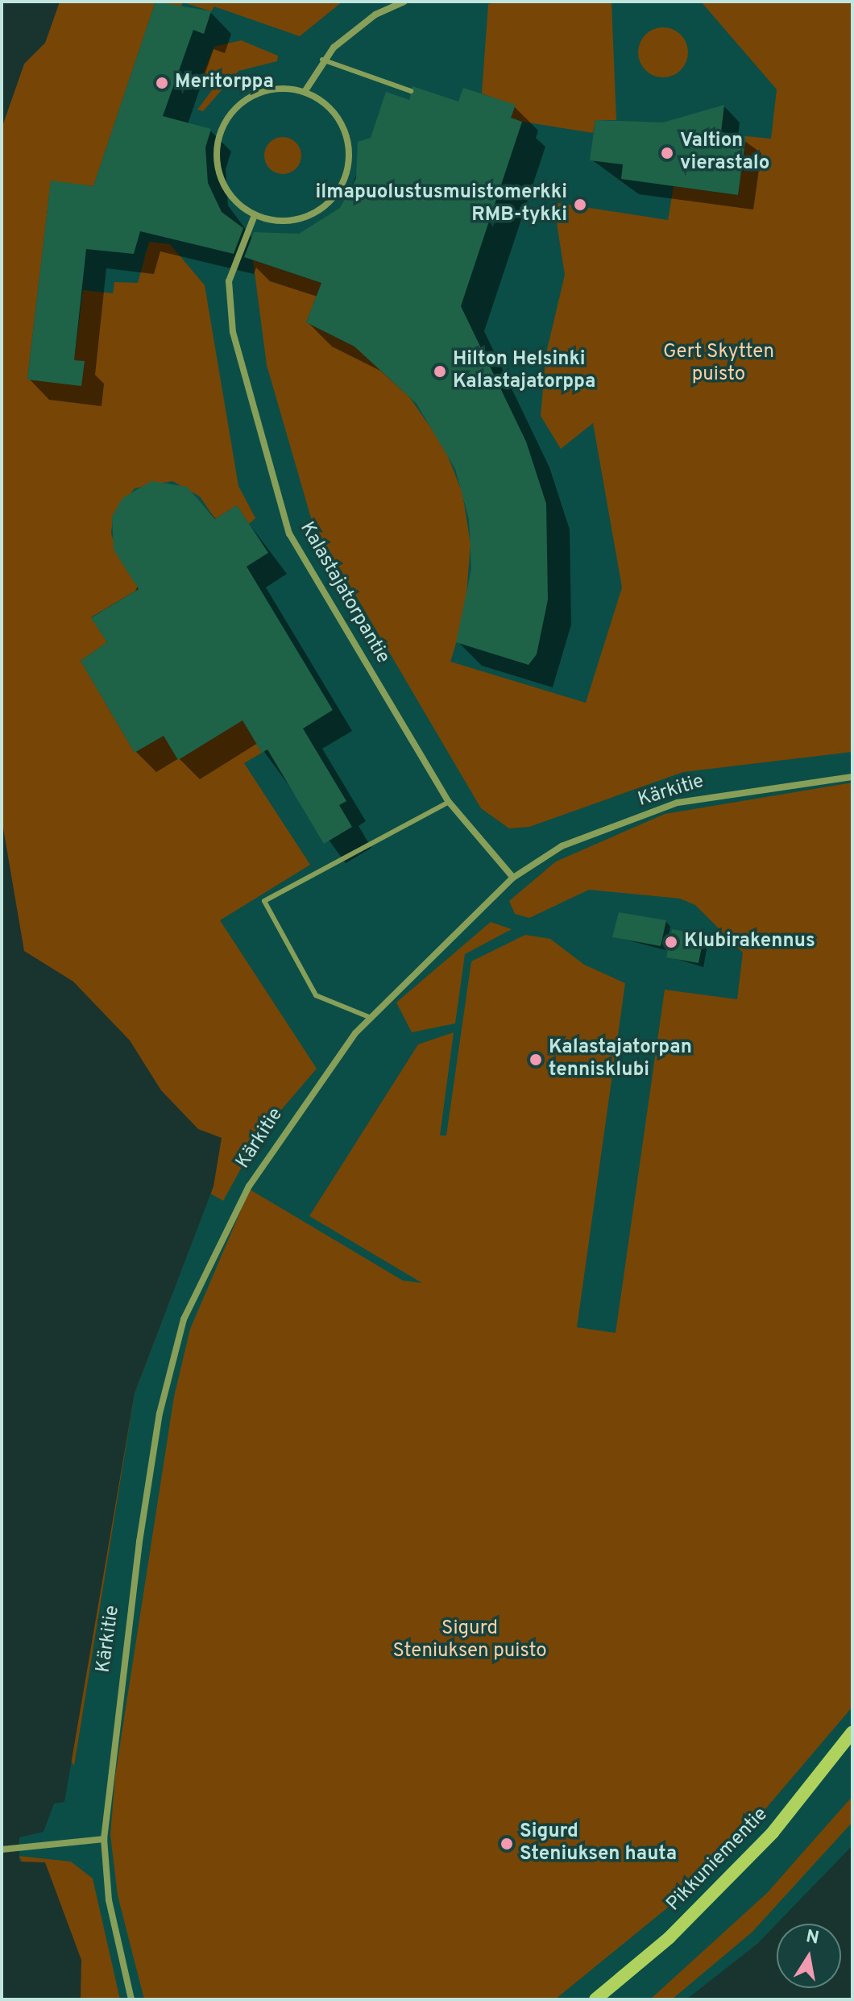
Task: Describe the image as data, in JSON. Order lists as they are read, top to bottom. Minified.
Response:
{"streets":{"main road":["Pikkuniementie"],"street":["Kalastajatorpantie","Kärkitie"]},"crossings":[["Kalastajatorpantie","Kärkitie"]],"parks":["Gert Skytten puisto","Sigurd Steniuksen puisto"],"places":["Meritorppa","Valtion vierastalo","ilmapuolustusmuistomerkki RMB-tykki","Hilton Helsinki Kalastajatorppa","Klubirakennus","Kalastajatorpan tennisklubi","Sigurd Steniuksen hauta"],"north":"top"}
